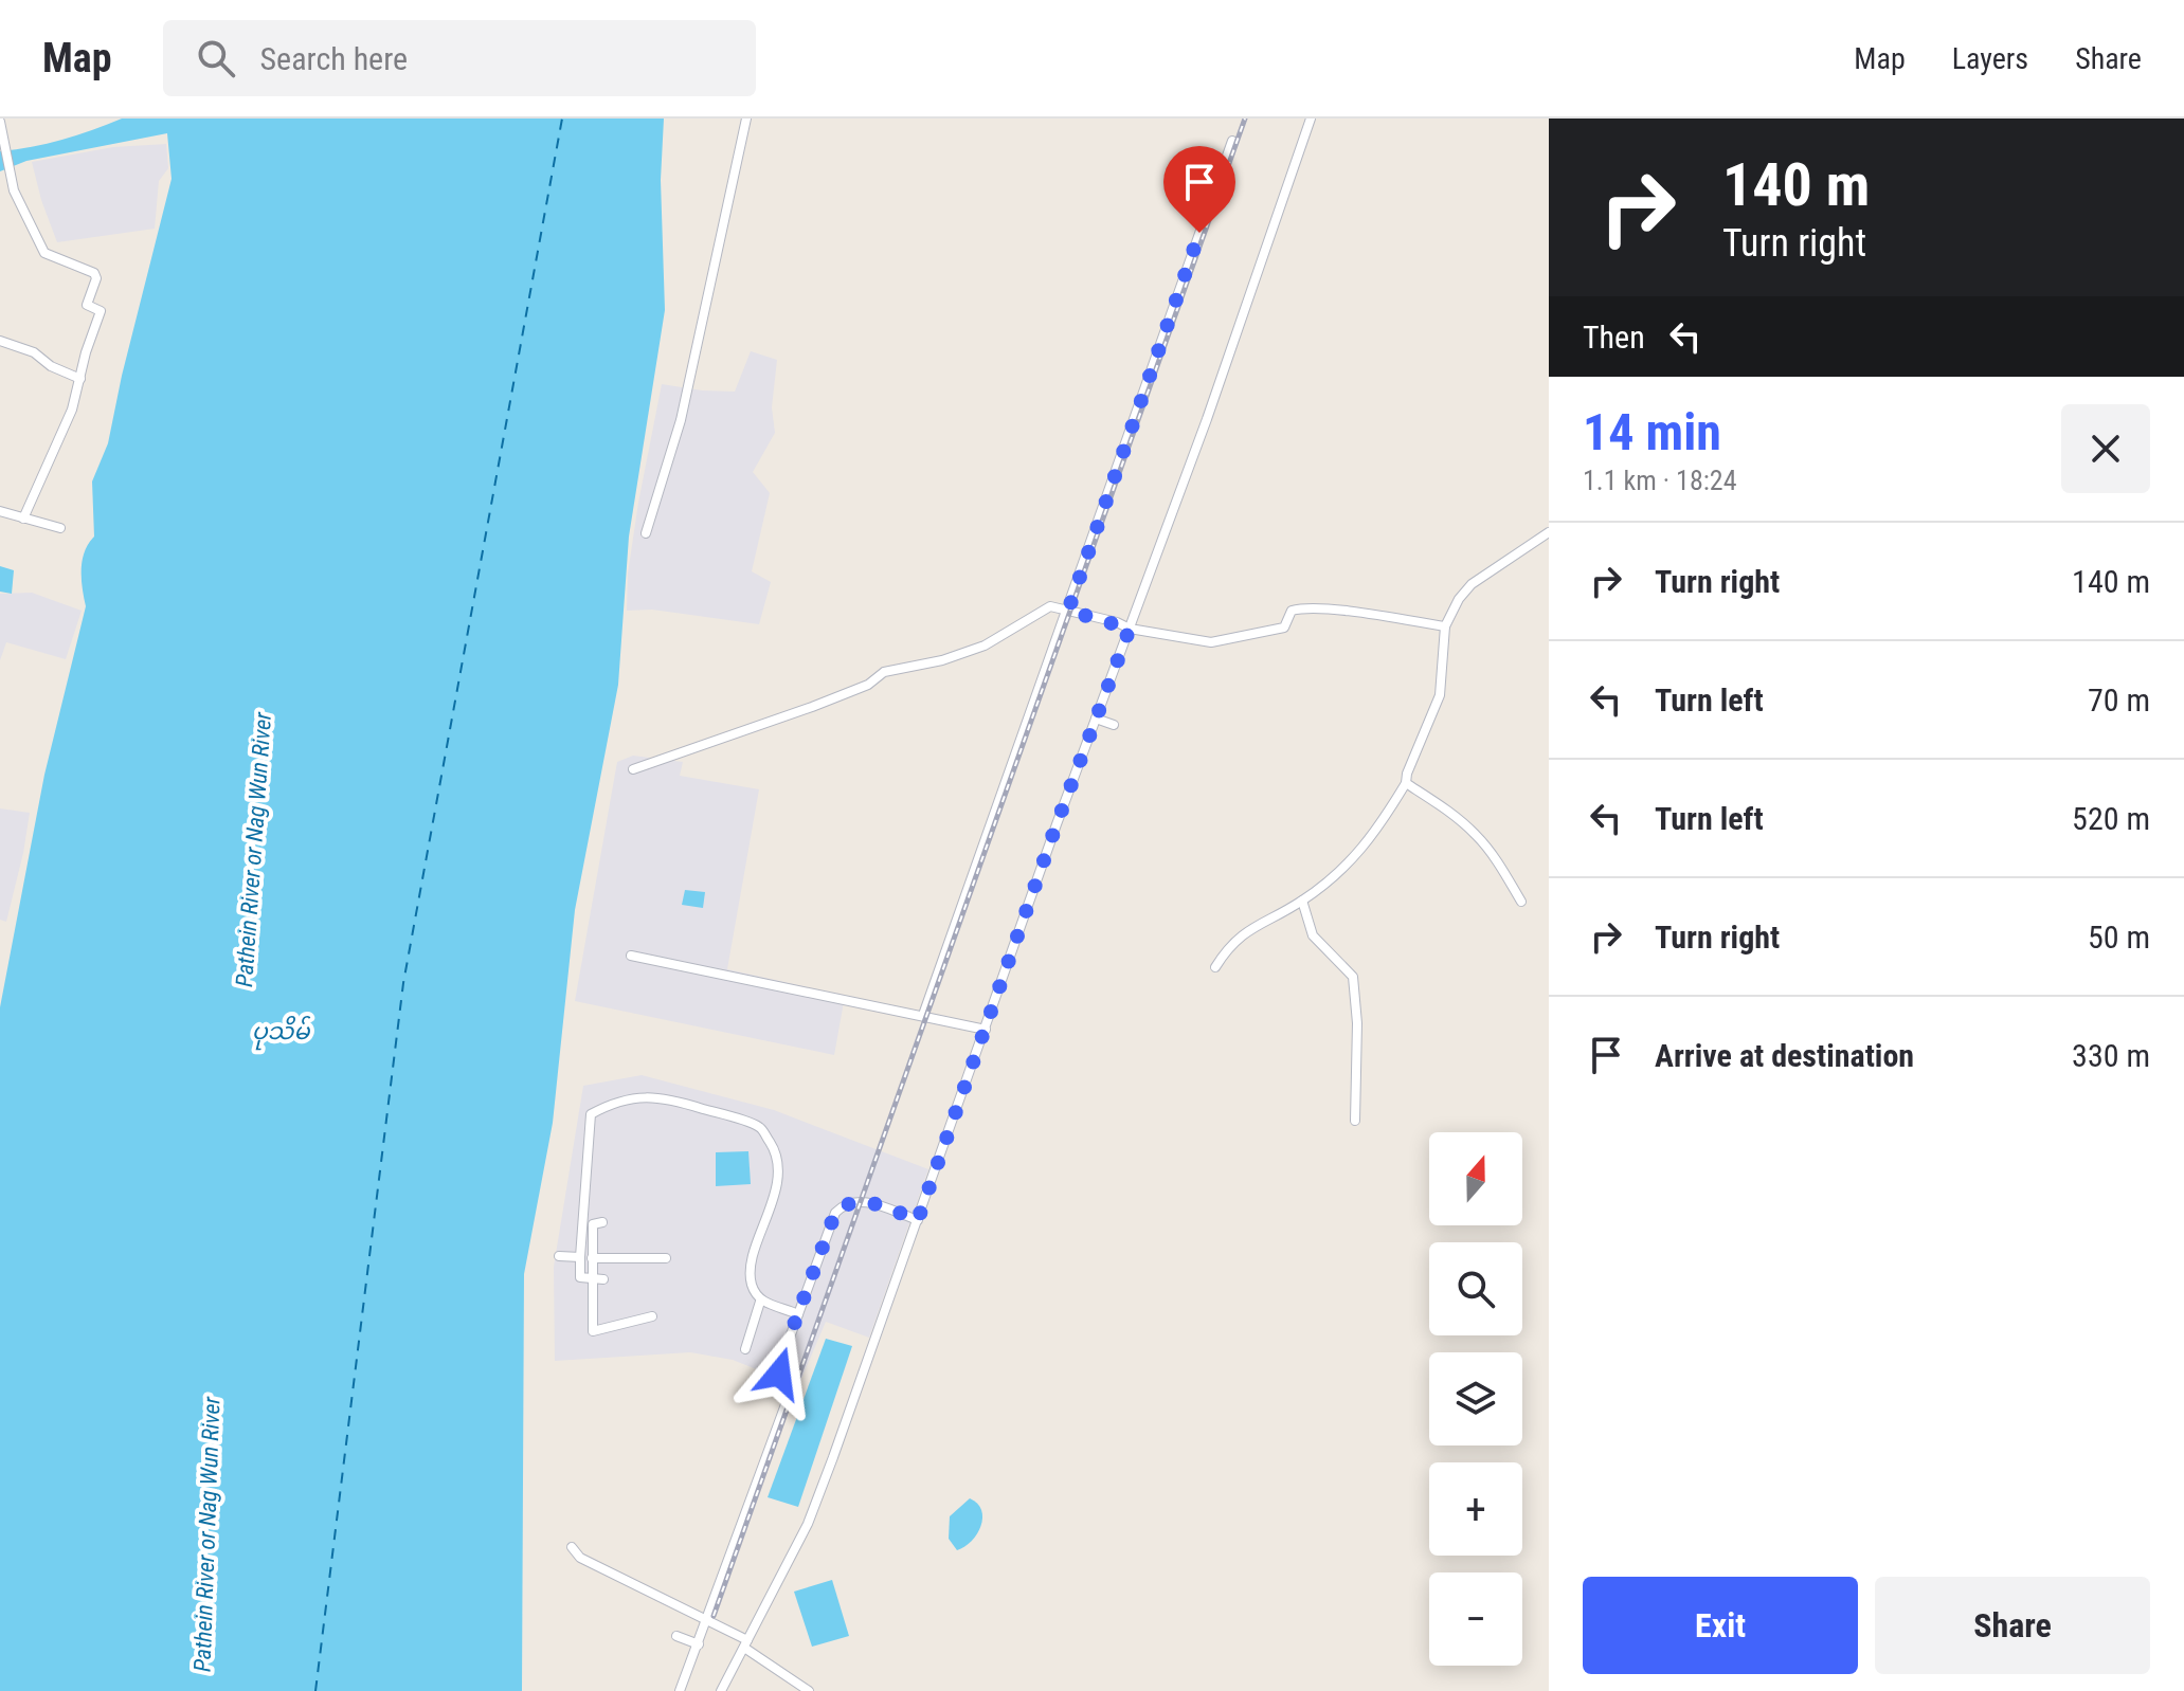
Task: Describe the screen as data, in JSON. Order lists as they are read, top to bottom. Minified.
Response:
{"water":["Pathein River or Nag Wun River","ပုသိမ်"],"north":"top","page":{"header":"Map","search":"Search here","nav":["Map","Layers","Share"],"turn":["140 m","Turn right"],"then":"Then","heading":["14 min","1.1 km · 18:24"],"list":[{"name":"Turn right","value":"140 m"},{"name":"Turn left","value":"70 m"},{"name":"Turn left","value":"520 m"},{"name":"Turn right","value":"50 m"},{"name":"Arrive at destination","value":"330 m"}],"map_buttons":["+","−"],"buttons":["Exit","Share"]}}
